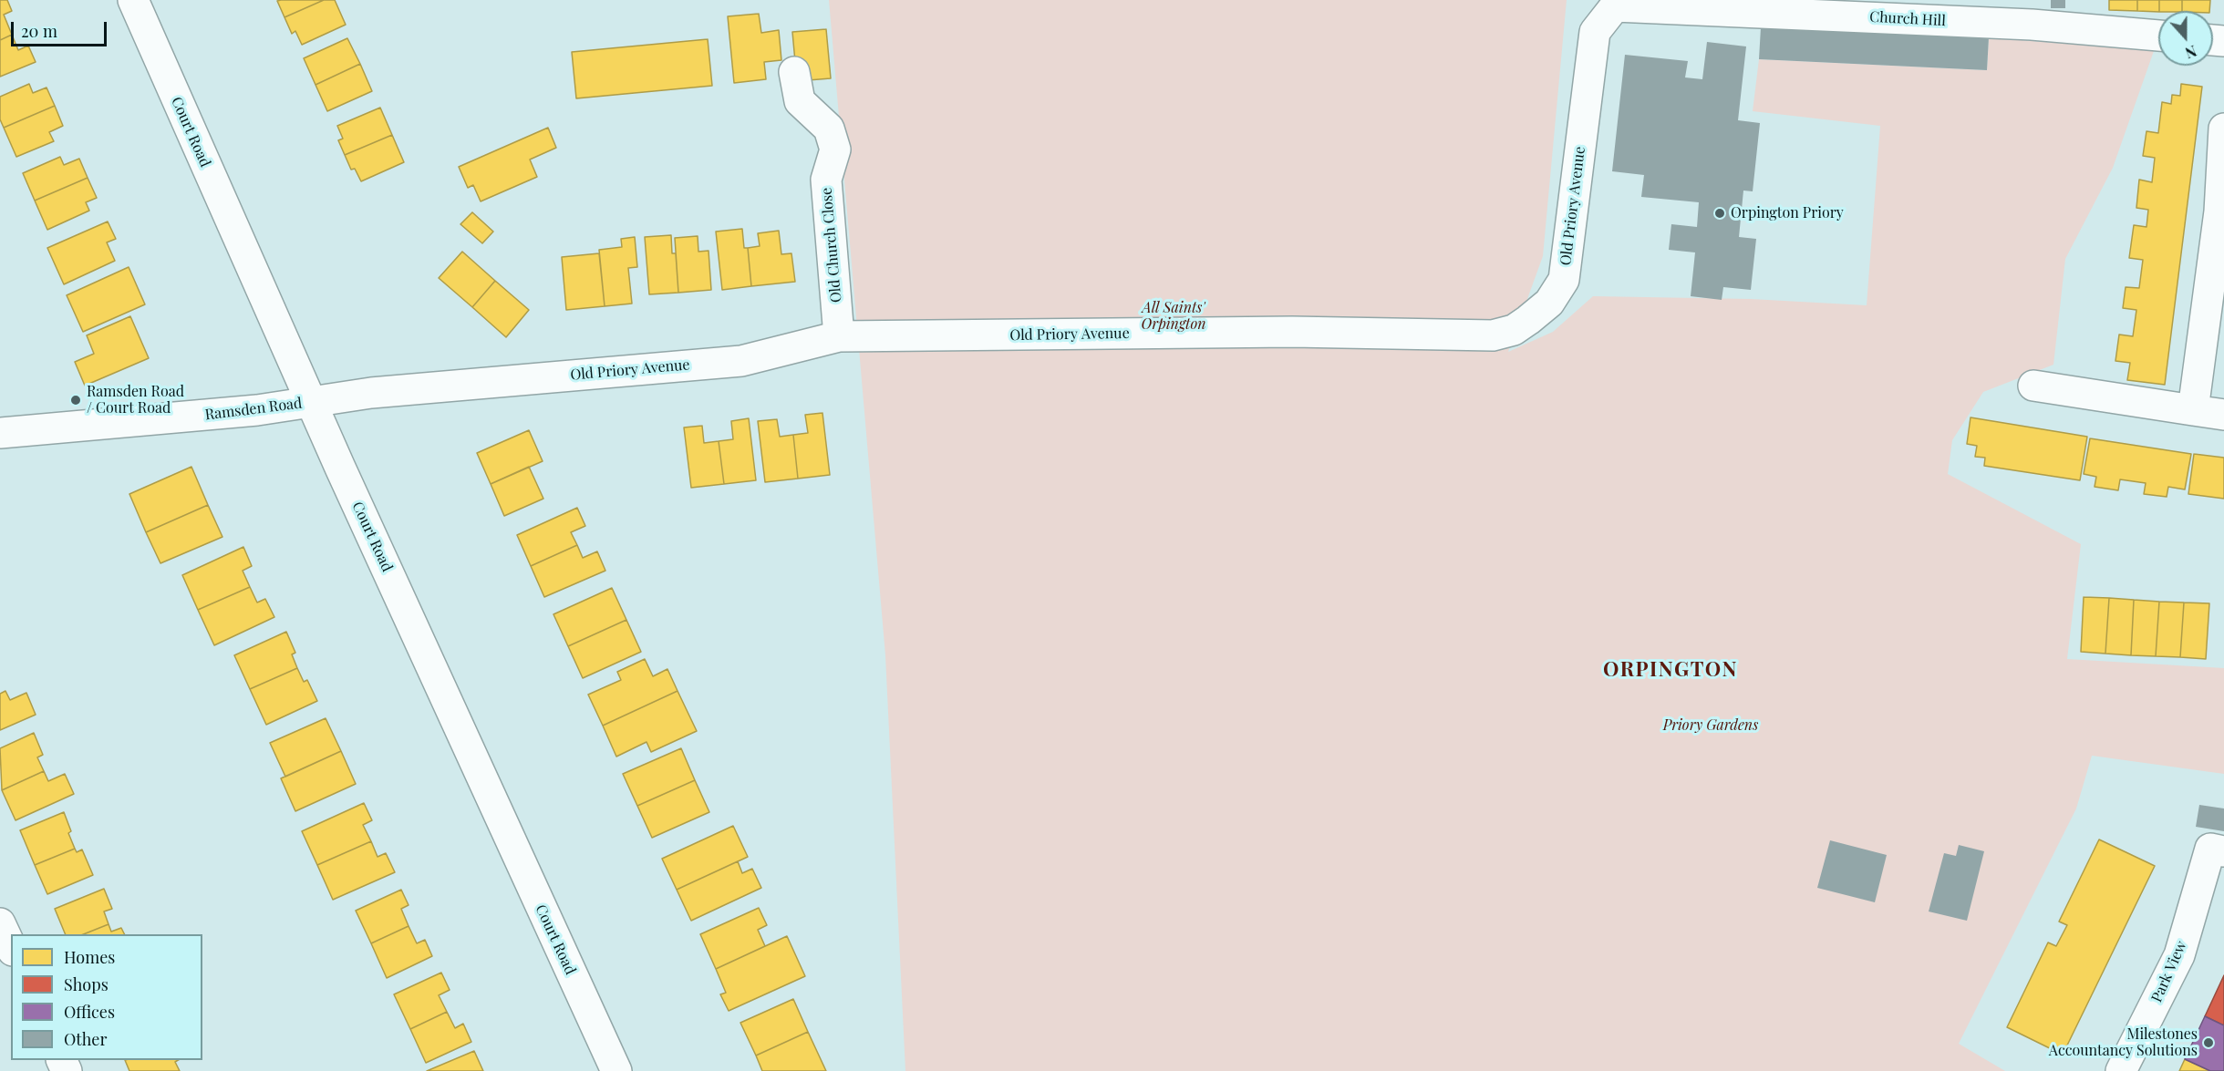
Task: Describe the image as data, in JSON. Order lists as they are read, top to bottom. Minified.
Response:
{"streets":{"street":["Church Hill","Court Road","Old Priory Avenue","Old Church Close","Ramsden Road","Park View"]},"crossings":[["Church Hill","Old Priory Avenue"],["Court Road","Old Priory Avenue"],["Court Road","Ramsden Road"],["Old Priory Avenue","Old Church Close"],["Old Priory Avenue","Ramsden Road"]],"districts":["ORPINGTON"],"parks":["All Saints' Orpington","Priory Gardens"],"places":["Orpington Priory","Ramsden Road / Court Road","Milestones Accountancy Solutions"],"legend":["Homes","Shops","Offices","Other"],"scale_bar":"20 m","north":"bottom"}
